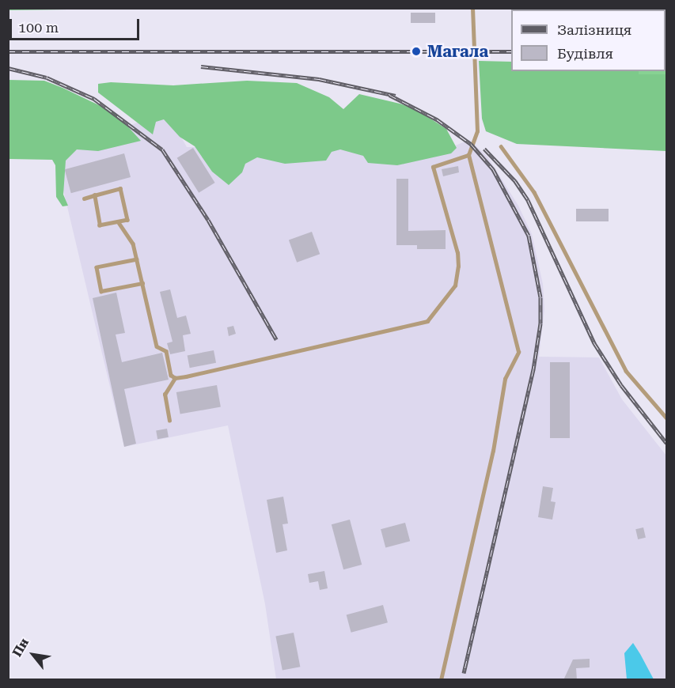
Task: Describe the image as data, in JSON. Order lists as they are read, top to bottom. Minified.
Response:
{"places":["Магала"],"legend":["Залізниця","Будівля"],"scale_bar":"100 m","north":"top left"}
